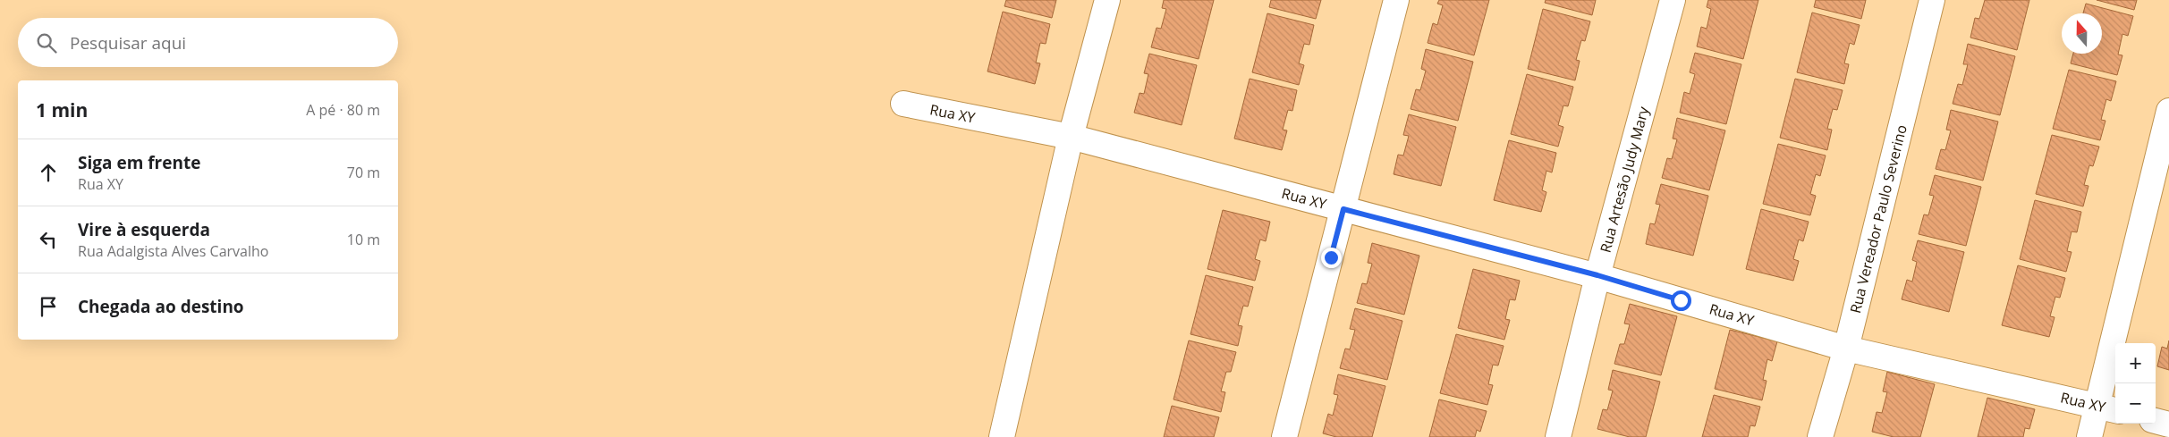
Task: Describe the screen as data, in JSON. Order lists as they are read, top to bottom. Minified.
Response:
{"streets":{"street":["Rua XY","Rua Artesão Judy Mary","Rua Vereador Paulo Severino"]},"crossings":[["Rua XY","Rua Artesão Judy Mary"],["Rua XY","Rua Vereador Paulo Severino"]],"north":"top","page":{"search":"Pesquisar aqui","heading":["1 min","A pé · 80 m"],"list":[["Siga em frente","Rua XY","70 m"],["Vire à esquerda","Rua Adalgista Alves Carvalho","10 m"],"Chegada ao destino"],"map_buttons":["+","−"]}}
